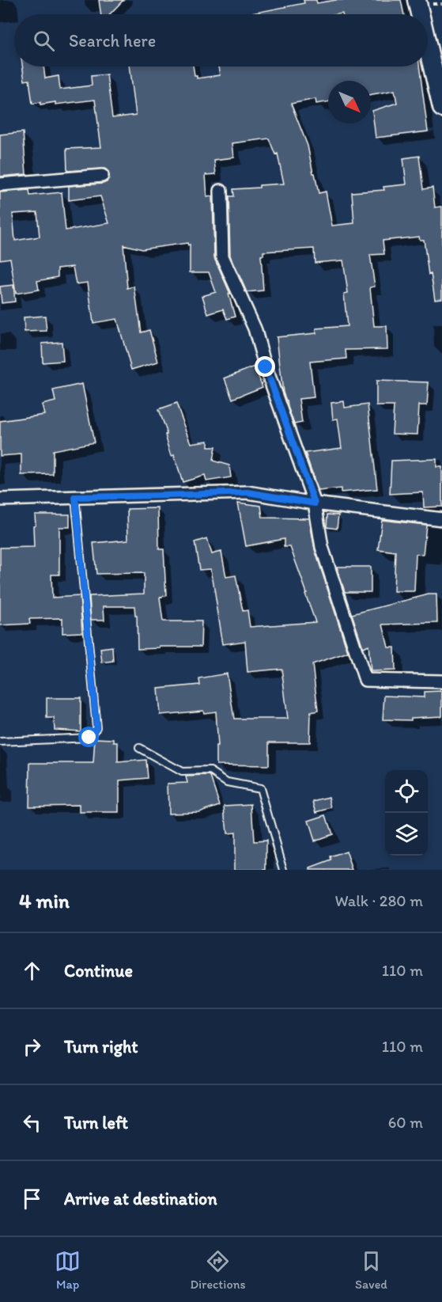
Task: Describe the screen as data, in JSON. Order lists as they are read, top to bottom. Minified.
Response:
{"north":"bottom right","page":{"search":"Search here","heading":["4 min","Walk · 280 m"],"list":[["Continue","110 m"],["Turn right","110 m"],["Turn left","60 m"],"Arrive at destination"],"nav":["Map","Directions","Saved"]}}
